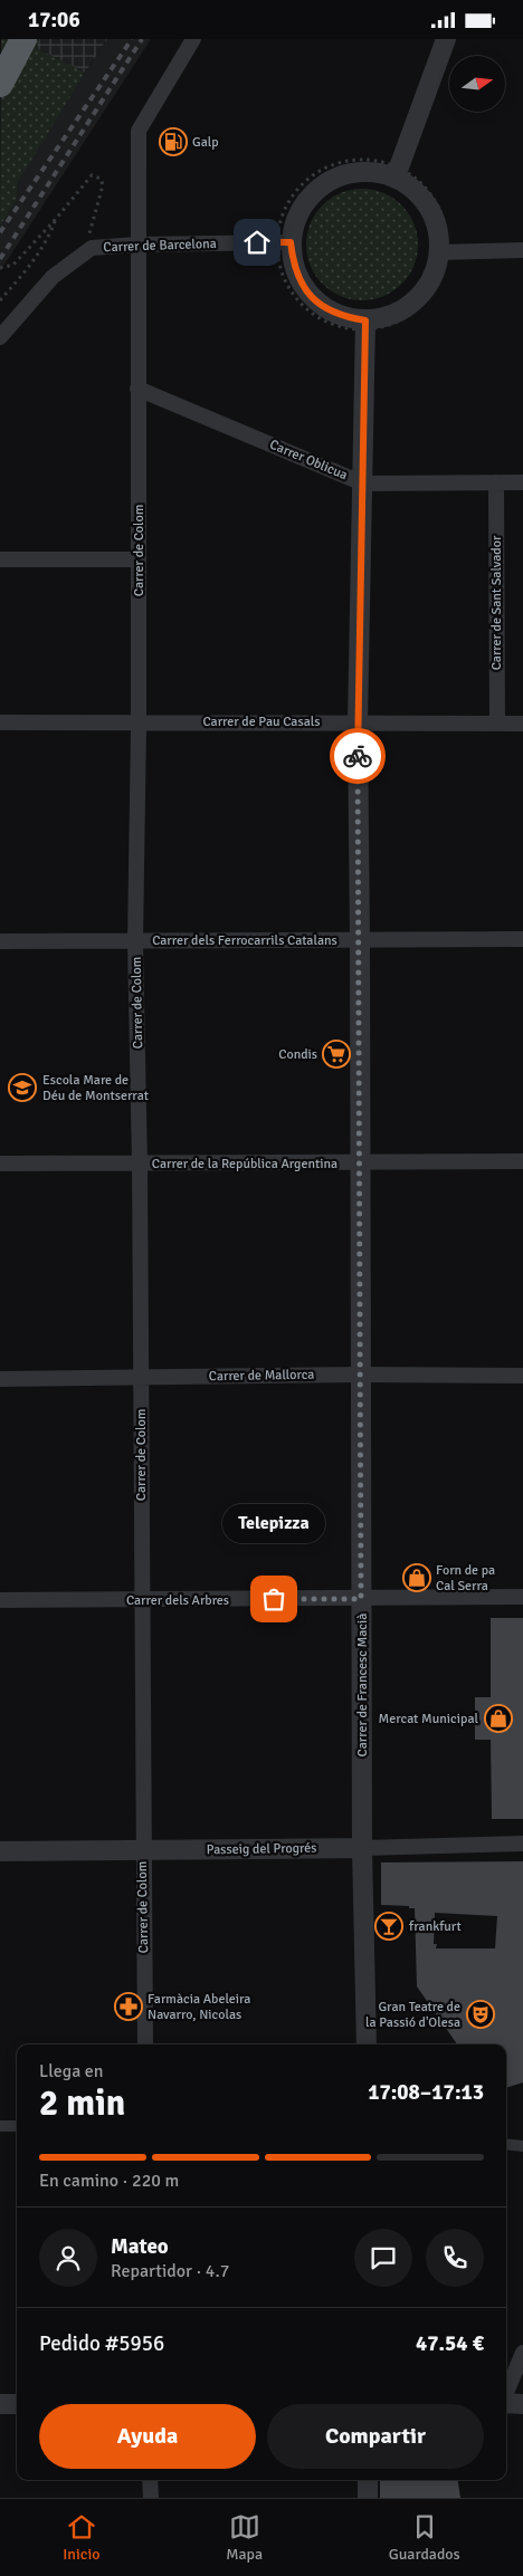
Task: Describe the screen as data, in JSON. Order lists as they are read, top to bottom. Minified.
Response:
{"streets":{"street":["Carrer de Barcelona","Carrer Oblicua","Carrer de Colom","Carrer de Sant Salvador","Carrer de Pau Casals","Carrer dels Ferrocarrils Catalans","Carrer de la República Argentina","Carrer de Mallorca","Carrer dels Arbres","Carrer de Francesc Macià","Passeig del Progrés"]},"crossings":[["Carrer de Barcelona","Carrer de Colom"],["Carrer de Barcelona","Carrer de Francesc Macià"],["Carrer Oblicua","Carrer de Colom"],["Carrer Oblicua","Carrer de Sant Salvador"],["Carrer Oblicua","Carrer de Francesc Macià"],["Carrer de Colom","Carrer de Pau Casals"],["Carrer de Colom","Carrer dels Ferrocarrils Catalans"],["Carrer de Colom","Carrer de la República Argentina"],["Carrer de Colom","Carrer de Mallorca"],["Carrer de Colom","Carrer dels Arbres"],["Carrer de Colom","Passeig del Progrés"],["Carrer de Sant Salvador","Carrer de Pau Casals"],["Carrer de Pau Casals","Carrer de Francesc Macià"],["Carrer dels Ferrocarrils Catalans","Carrer de Francesc Macià"],["Carrer de la República Argentina","Carrer de Francesc Macià"],["Carrer de Mallorca","Carrer de Francesc Macià"],["Carrer dels Arbres","Carrer de Francesc Macià"],["Carrer de Francesc Macià","Passeig del Progrés"]],"places":{"fuel station":["Galp"],"supermarket":["Condis"],"school or university":["Escola Mare de Déu de Montserrat"],"shop":["Forn de pa Cal Serra","Mercat Municipal"],"other":["Telepizza"],"bar":["frankfurt"],"pharmacy":["Farmàcia Abeleira Navarro, Nicolas"],"theatre":["Gran Teatre de la Passió d'Olesa"]},"north":"right","page":{"status":"17:06","bubble":"Telepizza","heading":["2 min","Llega en","17:08–17:13"],"panel":["Mateo","Repartidor · 4.7","Pedido #5956","47.54 €"],"bar":"En camino · 220 m","buttons":["Ayuda","Compartir"],"tabs":["Inicio","Mapa","Guardados"]}}
